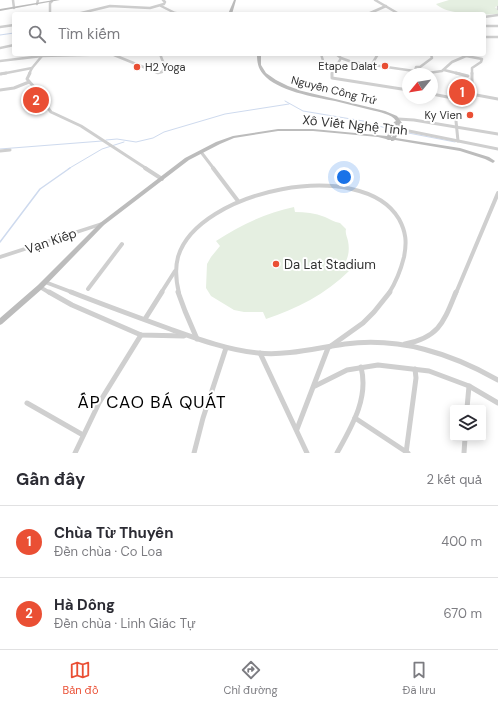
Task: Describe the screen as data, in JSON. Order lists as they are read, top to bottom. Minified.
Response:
{"streets":{"main road":["Nguyễn Công Trứ","Xô Viết Nghệ Tĩnh"],"street":["Vạn Kiếp"]},"crossings":[["Xô Viết Nghệ Tĩnh","Vạn Kiếp"]],"districts":["ẤP CAO BÁ QUÁT"],"places":["Etape Dalat","H2 Yoga","Ky Vien","Da Lat Stadium"],"north":"bottom left","page":{"search":"Tìm kiếm","pins":["1","2"],"heading":["Gần đây","2 kết quả"],"list":[{"mark":"1","name":"Chùa Từ Thuyên","note":"Đền chùa · Co Loa","value":"400 m"},{"mark":"2","name":"Hà Dông","note":"Đền chùa · Linh Giác Tự","value":"670 m"}],"nav":["Bản đồ","Chỉ đường","Đã lưu"]}}
